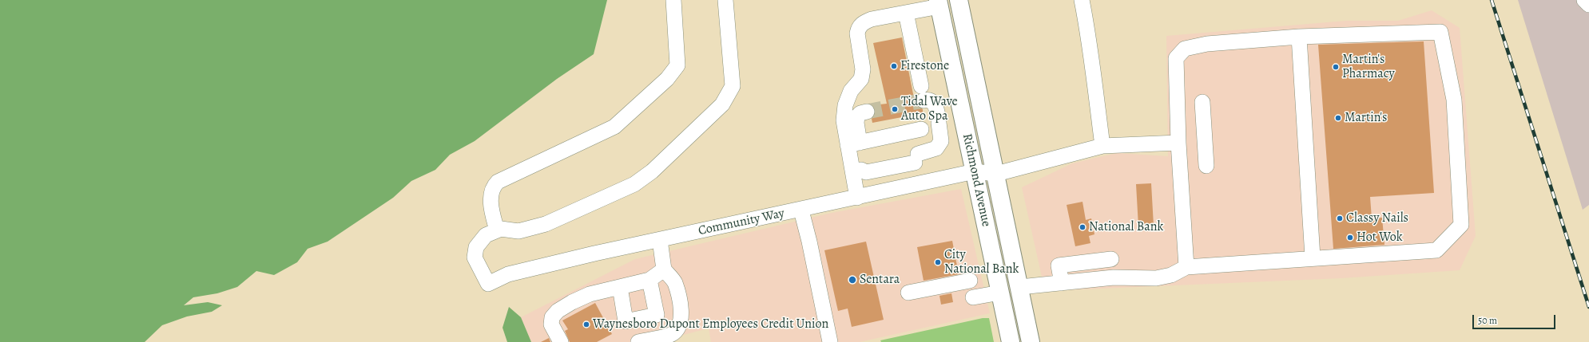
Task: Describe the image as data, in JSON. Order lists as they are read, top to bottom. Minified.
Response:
{"streets":{"main road":["Richmond Avenue"],"street":["Community Way"]},"crossings":[["Richmond Avenue","Community Way"]],"places":["Firestone","Martin's Pharmacy","Tidal Wave Auto Spa","Martin's","Classy Nails","National Bank","Hot Wok","City National Bank","Sentara","Waynesboro Dupont Employees Credit Union"],"scale_bar":"50 m"}
